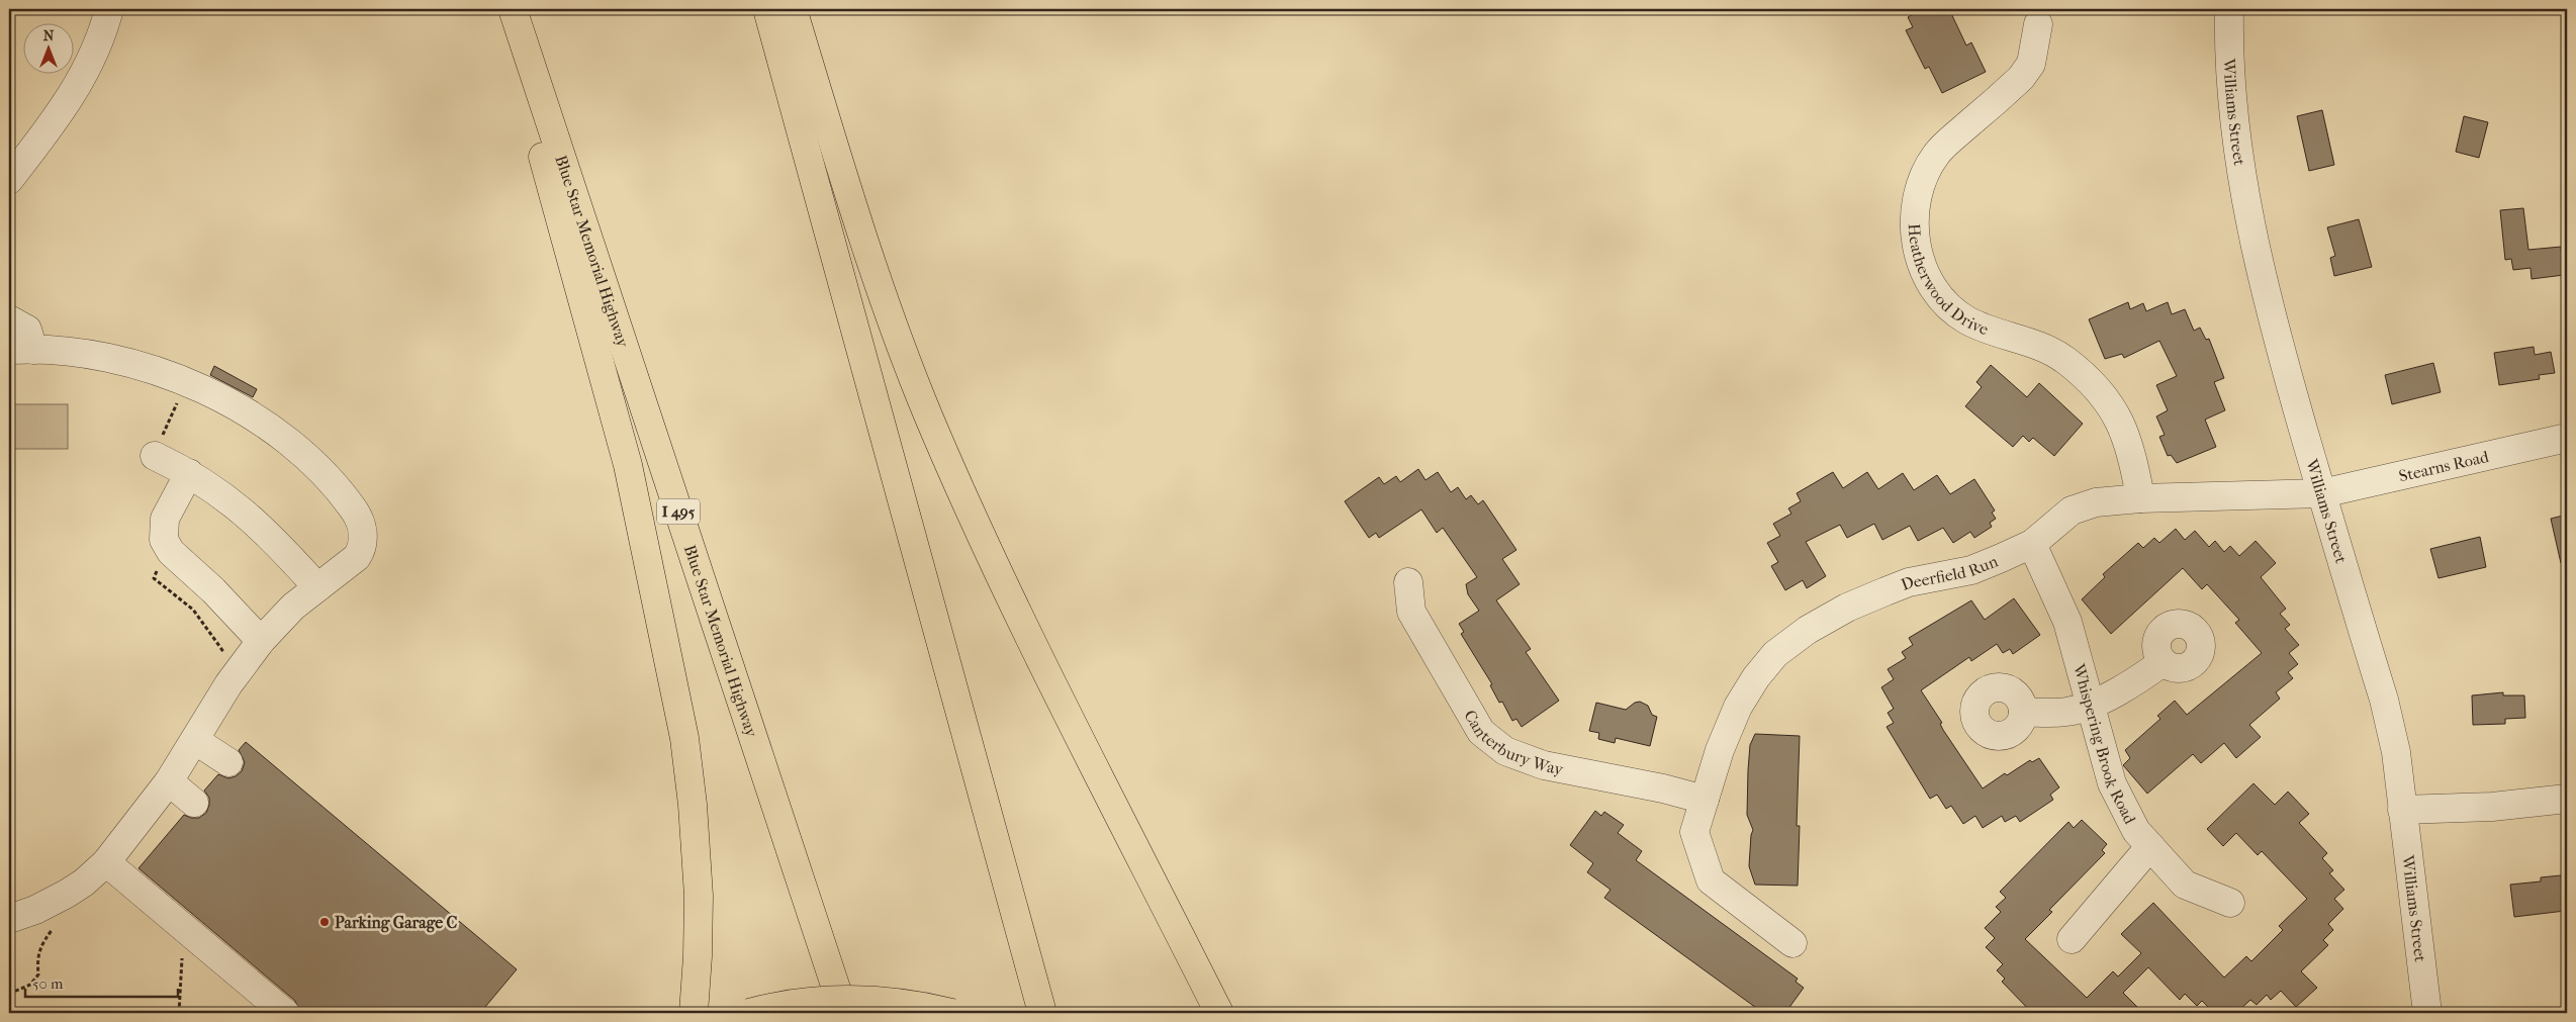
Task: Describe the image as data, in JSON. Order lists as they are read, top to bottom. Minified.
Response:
{"streets":{"highway":["Blue Star Memorial Highway","I 495"],"street":["Williams Street","Heatherwood Drive","Stearns Road","Deerfield Run","Canterbury Way","Whispering Brook Road"]},"crossings":[["Williams Street","Stearns Road"],["Williams Street","Deerfield Run"],["Heatherwood Drive","Deerfield Run"],["Stearns Road","Deerfield Run"],["Deerfield Run","Canterbury Way"],["Deerfield Run","Whispering Brook Road"]],"places":["Parking Garage C"],"scale_bar":"50 m","north":"top"}
